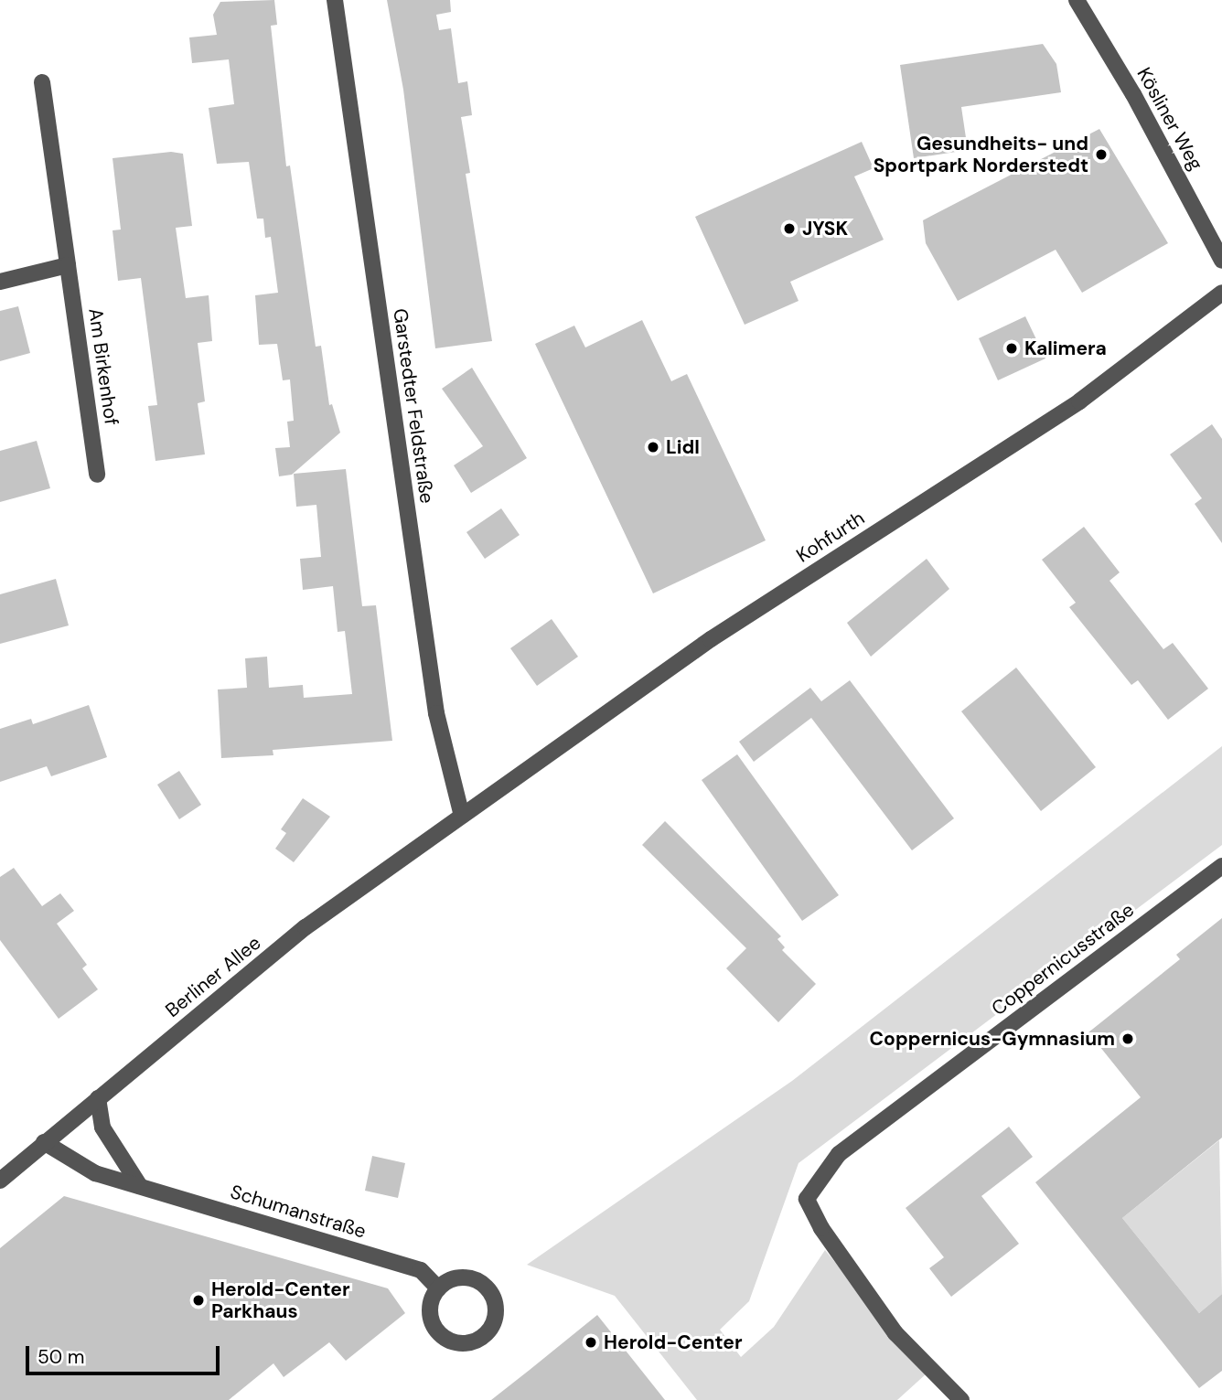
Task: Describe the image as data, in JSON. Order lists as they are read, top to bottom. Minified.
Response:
{"streets":{"street":["Kösliner Weg","Am Birkenhof","Garstedter Feldstraße","Kohfurth","Coppernicusstraße","Berliner Allee","Schumanstraße"]},"crossings":[["Garstedter Feldstraße","Kohfurth"],["Garstedter Feldstraße","Berliner Allee"],["Kohfurth","Berliner Allee"],["Berliner Allee","Schumanstraße"]],"places":["Gesundheits- und Sportpark Norderstedt","JYSK","Kalimera","Lidl","Coppernicus-Gymnasium","Herold-Center Parkhaus","Herold-Center"],"scale_bar":"50 m"}
